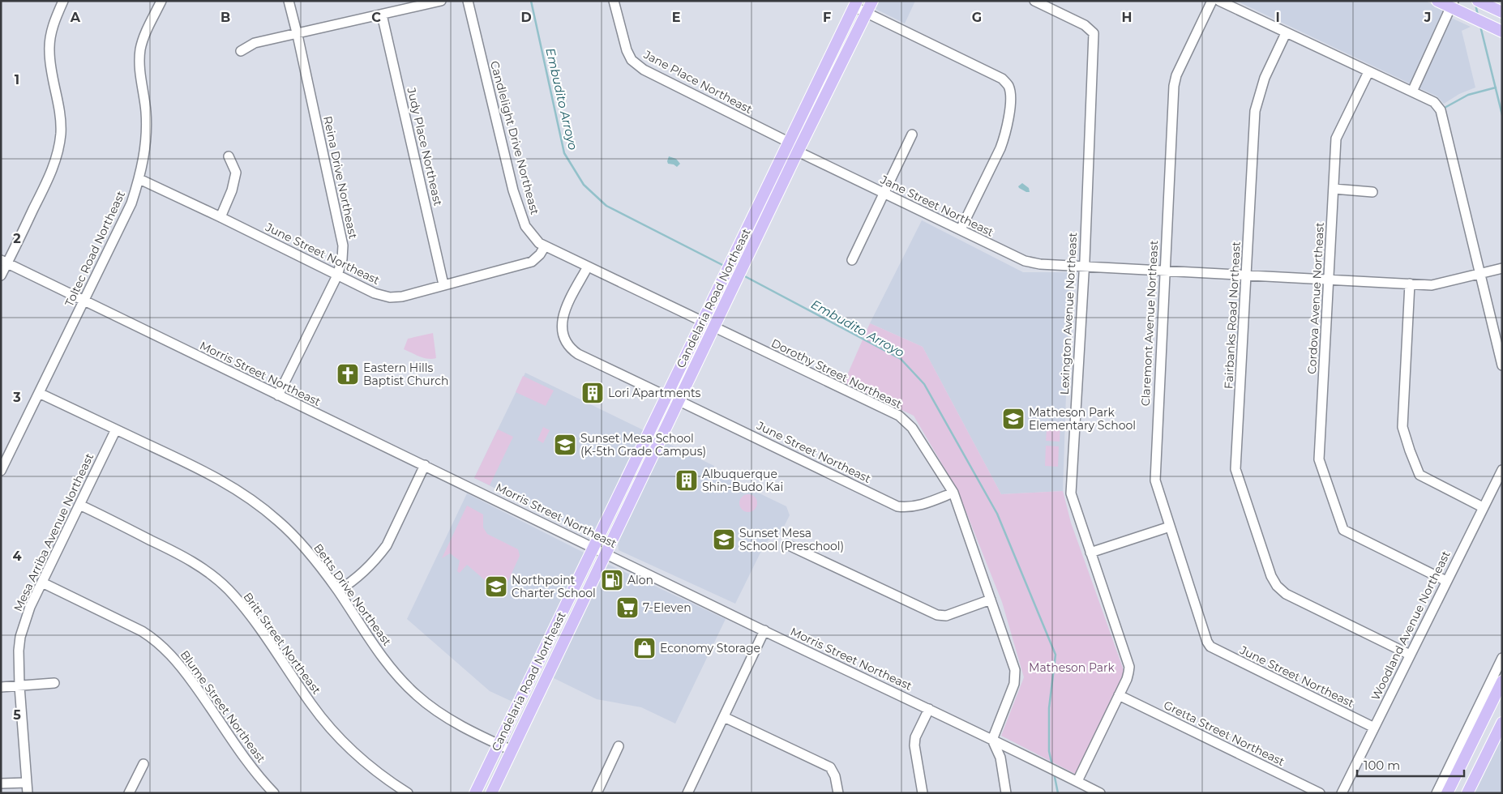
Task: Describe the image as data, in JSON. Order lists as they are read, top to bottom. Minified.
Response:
{"streets":{"main road":["Candelaria Road Northeast"],"street":["Jane Place Northeast","Candlelight Drive Northeast","Judy Place Northeast","Reina Drive Northeast","Jane Street Northeast","Toltec Road Northeast","June Street Northeast","Cordova Avenue Northeast","Lexington Avenue Northeast","Fairbanks Road Northeast","Claremont Avenue Northeast","Morris Street Northeast","Dorothy Street Northeast","Mesa Arriba Avenue Northeast","Betts Drive Northeast","Woodland Avenue Northeast","Britt Street Northeast","Blume Street Northeast","Gretta Street Northeast"]},"crossings":[["Jane Place Northeast","Jane Street Northeast"],["Jane Place Northeast","Candelaria Road Northeast"],["Candlelight Drive Northeast","June Street Northeast"],["Candlelight Drive Northeast","Candelaria Road Northeast"],["Candlelight Drive Northeast","Dorothy Street Northeast"],["Judy Place Northeast","June Street Northeast"],["Reina Drive Northeast","June Street Northeast"],["Reina Drive Northeast","Morris Street Northeast"],["Jane Street Northeast","Candelaria Road Northeast"],["Jane Street Northeast","Cordova Avenue Northeast"],["Jane Street Northeast","Lexington Avenue Northeast"],["Jane Street Northeast","Fairbanks Road Northeast"],["Jane Street Northeast","Claremont Avenue Northeast"],["Toltec Road Northeast","June Street Northeast"],["Toltec Road Northeast","Morris Street Northeast"],["Toltec Road Northeast","Betts Drive Northeast"],["June Street Northeast","Candelaria Road Northeast"],["June Street Northeast","Claremont Avenue Northeast"],["June Street Northeast","Dorothy Street Northeast"],["June Street Northeast","Woodland Avenue Northeast"],["Candelaria Road Northeast","Morris Street Northeast"],["Candelaria Road Northeast","Dorothy Street Northeast"],["Candelaria Road Northeast","Betts Drive Northeast"],["Cordova Avenue Northeast","Woodland Avenue Northeast"],["Lexington Avenue Northeast","Morris Street Northeast"],["Lexington Avenue Northeast","Gretta Street Northeast"],["Fairbanks Road Northeast","Woodland Avenue Northeast"],["Morris Street Northeast","Dorothy Street Northeast"],["Mesa Arriba Avenue Northeast","Betts Drive Northeast"],["Mesa Arriba Avenue Northeast","Britt Street Northeast"],["Mesa Arriba Avenue Northeast","Blume Street Northeast"]],"water":["Embudito Arroyo"],"parks":["Matheson Park"],"places":{"church":["Eastern Hills Baptist Church"],"building":["Lori Apartments","Albuquerque Shin-Budo Kai"],"school or university":["Matheson Park Elementary School","Sunset Mesa School (K-5th Grade Campus)","Sunset Mesa School (Preschool)","Northpoint Charter School"],"fuel station":["Alon"],"supermarket":["7-Eleven"],"shop":["Economy Storage"]},"scale_bar":"100 m","grid":{"columns":["A","B","C","D","E","F","G","H","I","J"],"rows":["1","2","3","4","5"]}}
